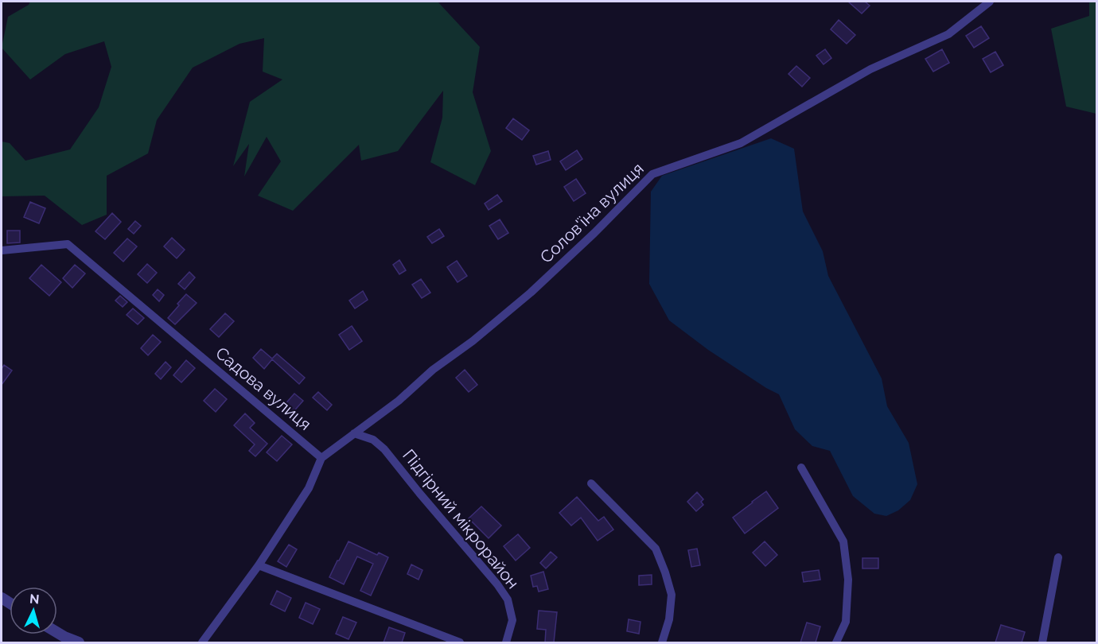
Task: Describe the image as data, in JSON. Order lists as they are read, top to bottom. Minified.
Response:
{"streets":{"street":["Солов'їна вулиця","Садова вулиця","Підгірний мікрорайон"]},"crossings":[["Солов'їна вулиця","Садова вулиця"],["Солов'їна вулиця","Підгірний мікрорайон"]],"north":"top"}
